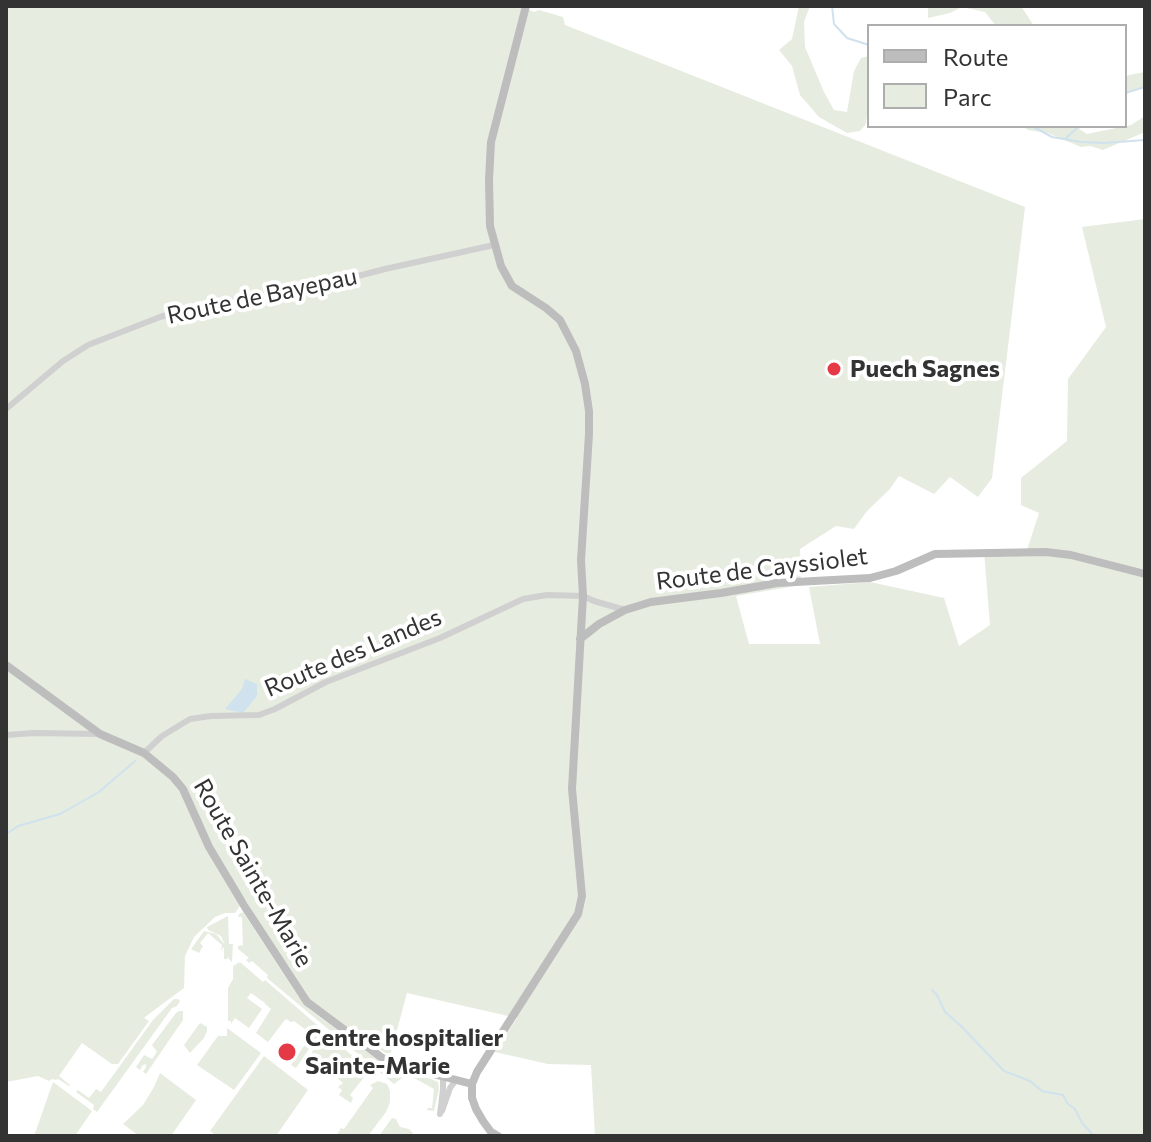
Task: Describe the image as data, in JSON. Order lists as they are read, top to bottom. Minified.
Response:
{"streets":{"street":["Route de Bayepau","Route de Cayssiolet","Route des Landes","Route Sainte-Marie"]},"crossings":[["Route de Cayssiolet","Route des Landes"],["Route des Landes","Route Sainte-Marie"]],"places":["Puech Sagnes","Centre hospitalier Sainte-Marie"],"legend":["Route","Parc"]}
